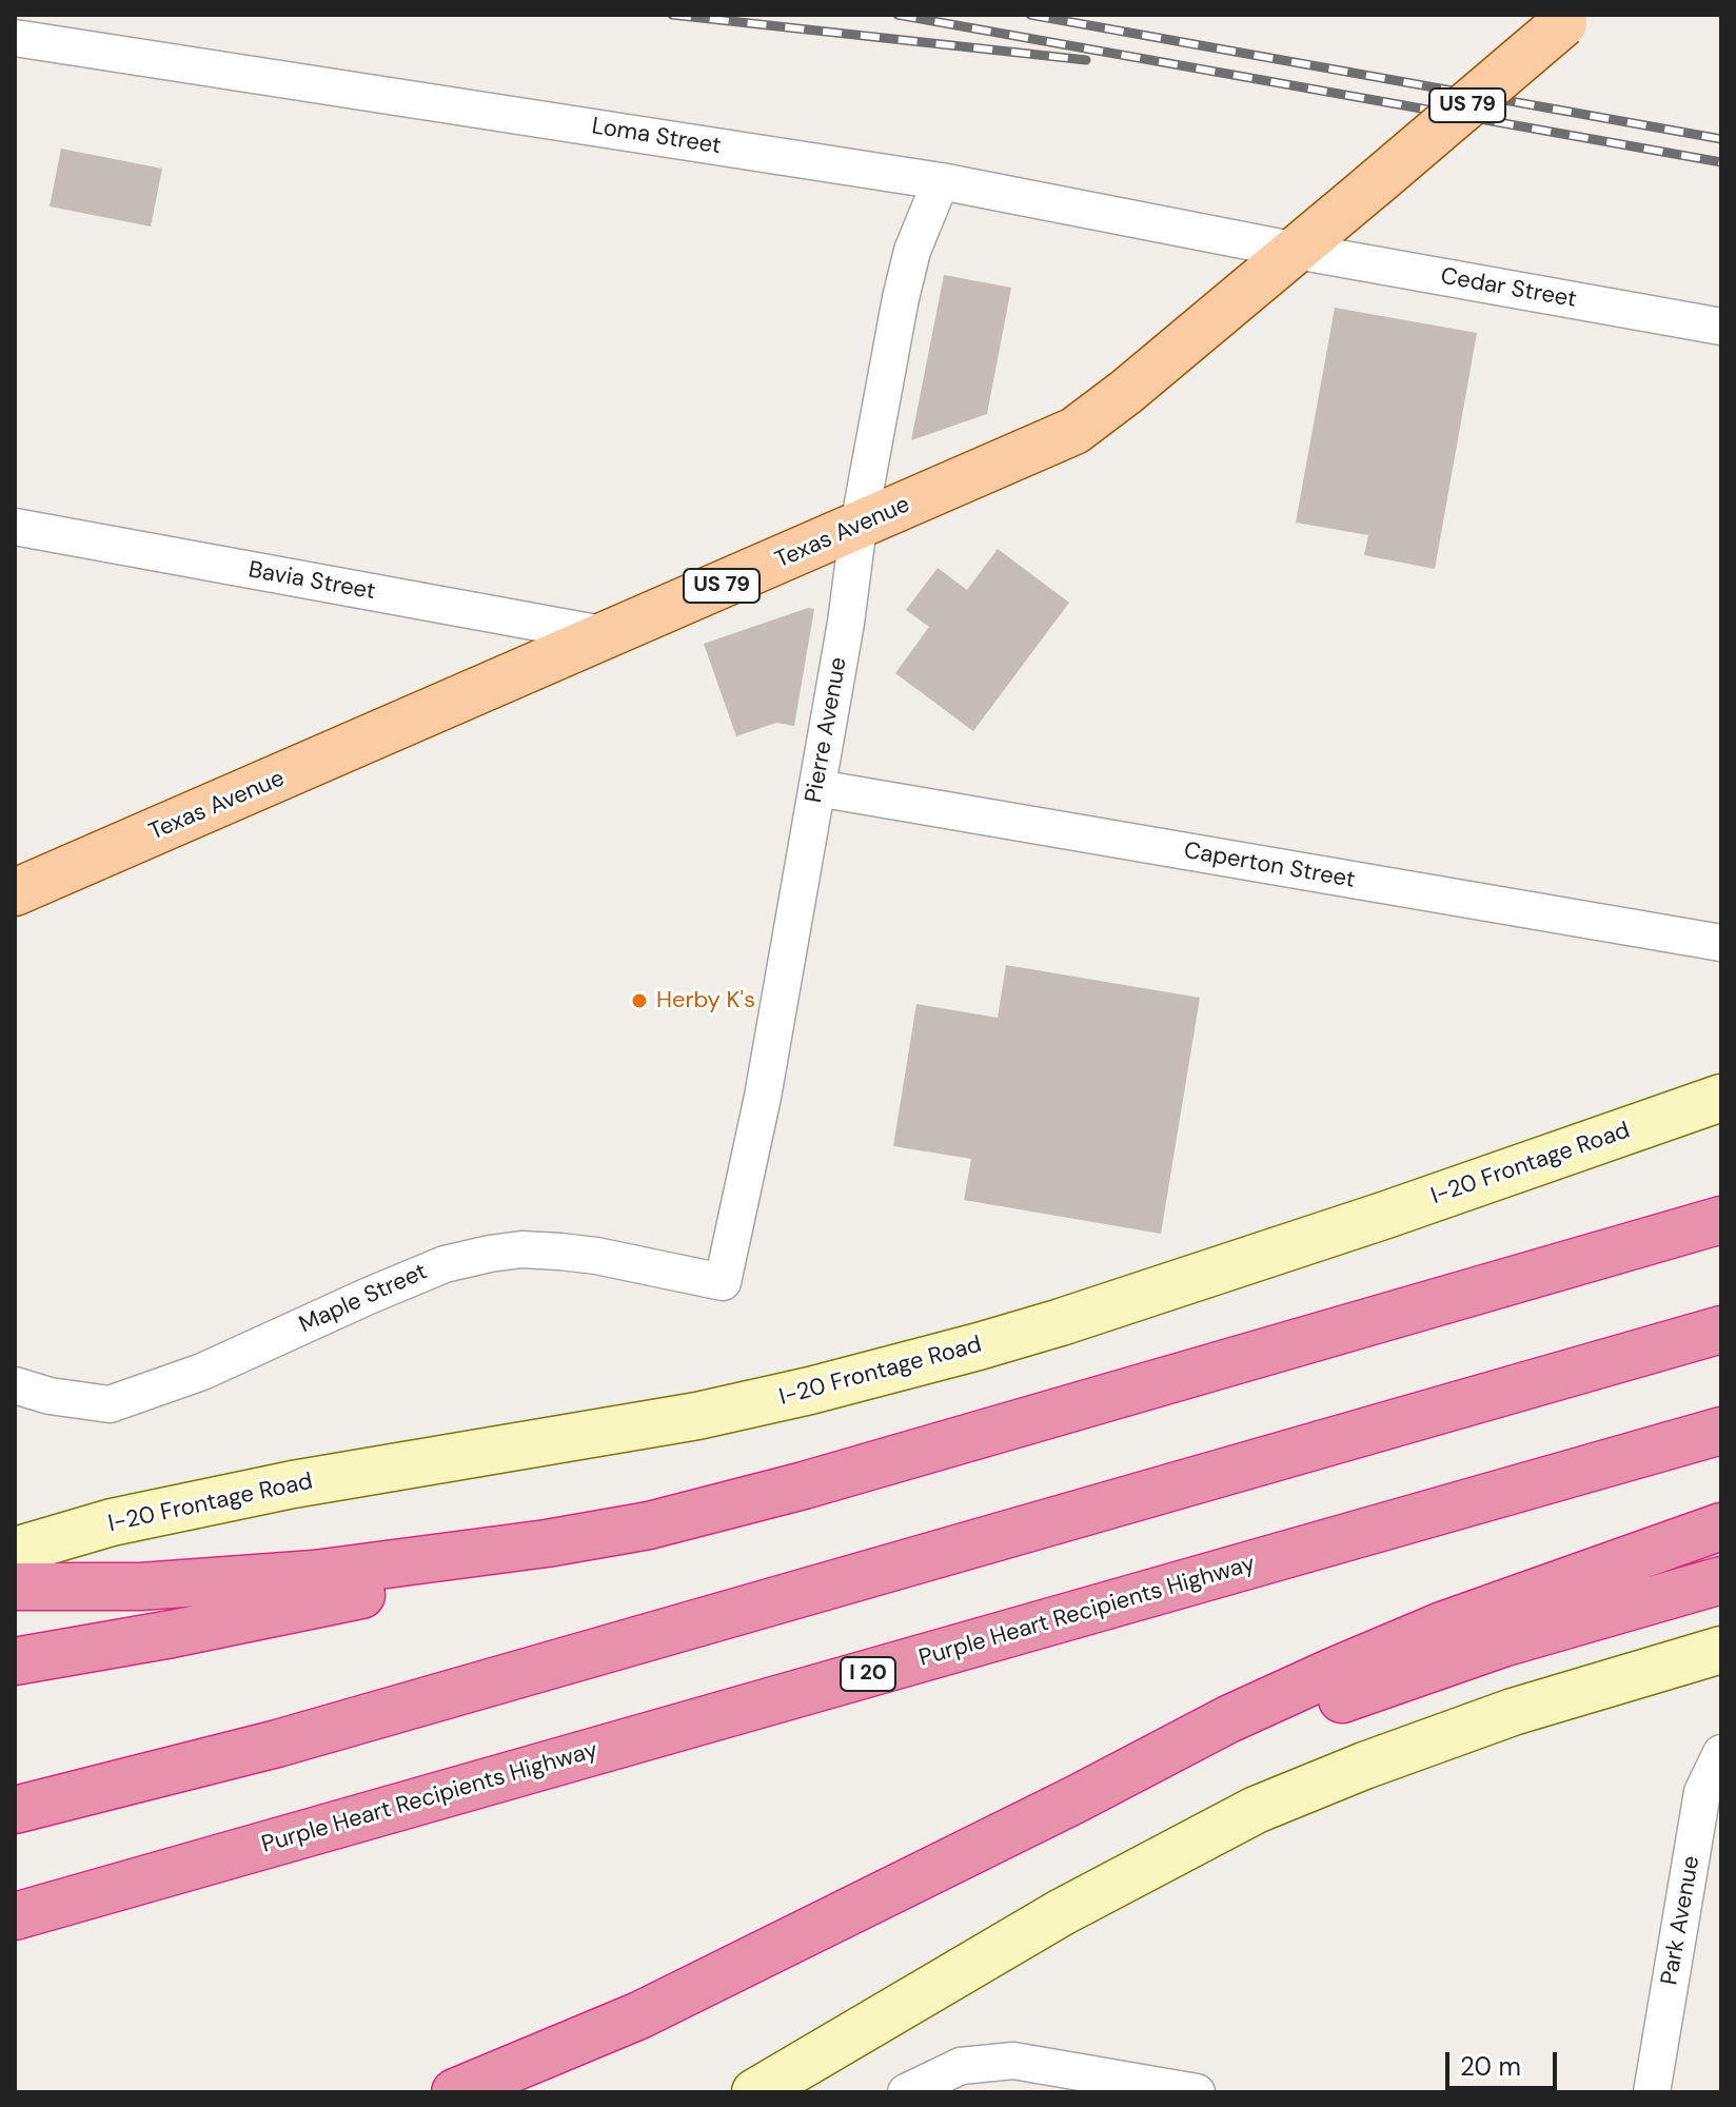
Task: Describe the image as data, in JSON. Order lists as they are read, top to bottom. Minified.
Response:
{"streets":{"highway":["Purple Heart Recipients Highway","I 20"],"main road":["US 79","Texas Avenue","I-20 Frontage Road"],"street":["Loma Street","Cedar Street","Bavia Street","Pierre Avenue","Caperton Street","Maple Street","Park Avenue"]},"crossings":[["Loma Street","Cedar Street"],["Loma Street","Texas Avenue"],["Loma Street","Pierre Avenue"],["Cedar Street","Texas Avenue"],["Texas Avenue","Bavia Street"],["Texas Avenue","Pierre Avenue"],["Pierre Avenue","Caperton Street"],["Pierre Avenue","Maple Street"]],"places":["Herby K's"],"scale_bar":"20 m"}
